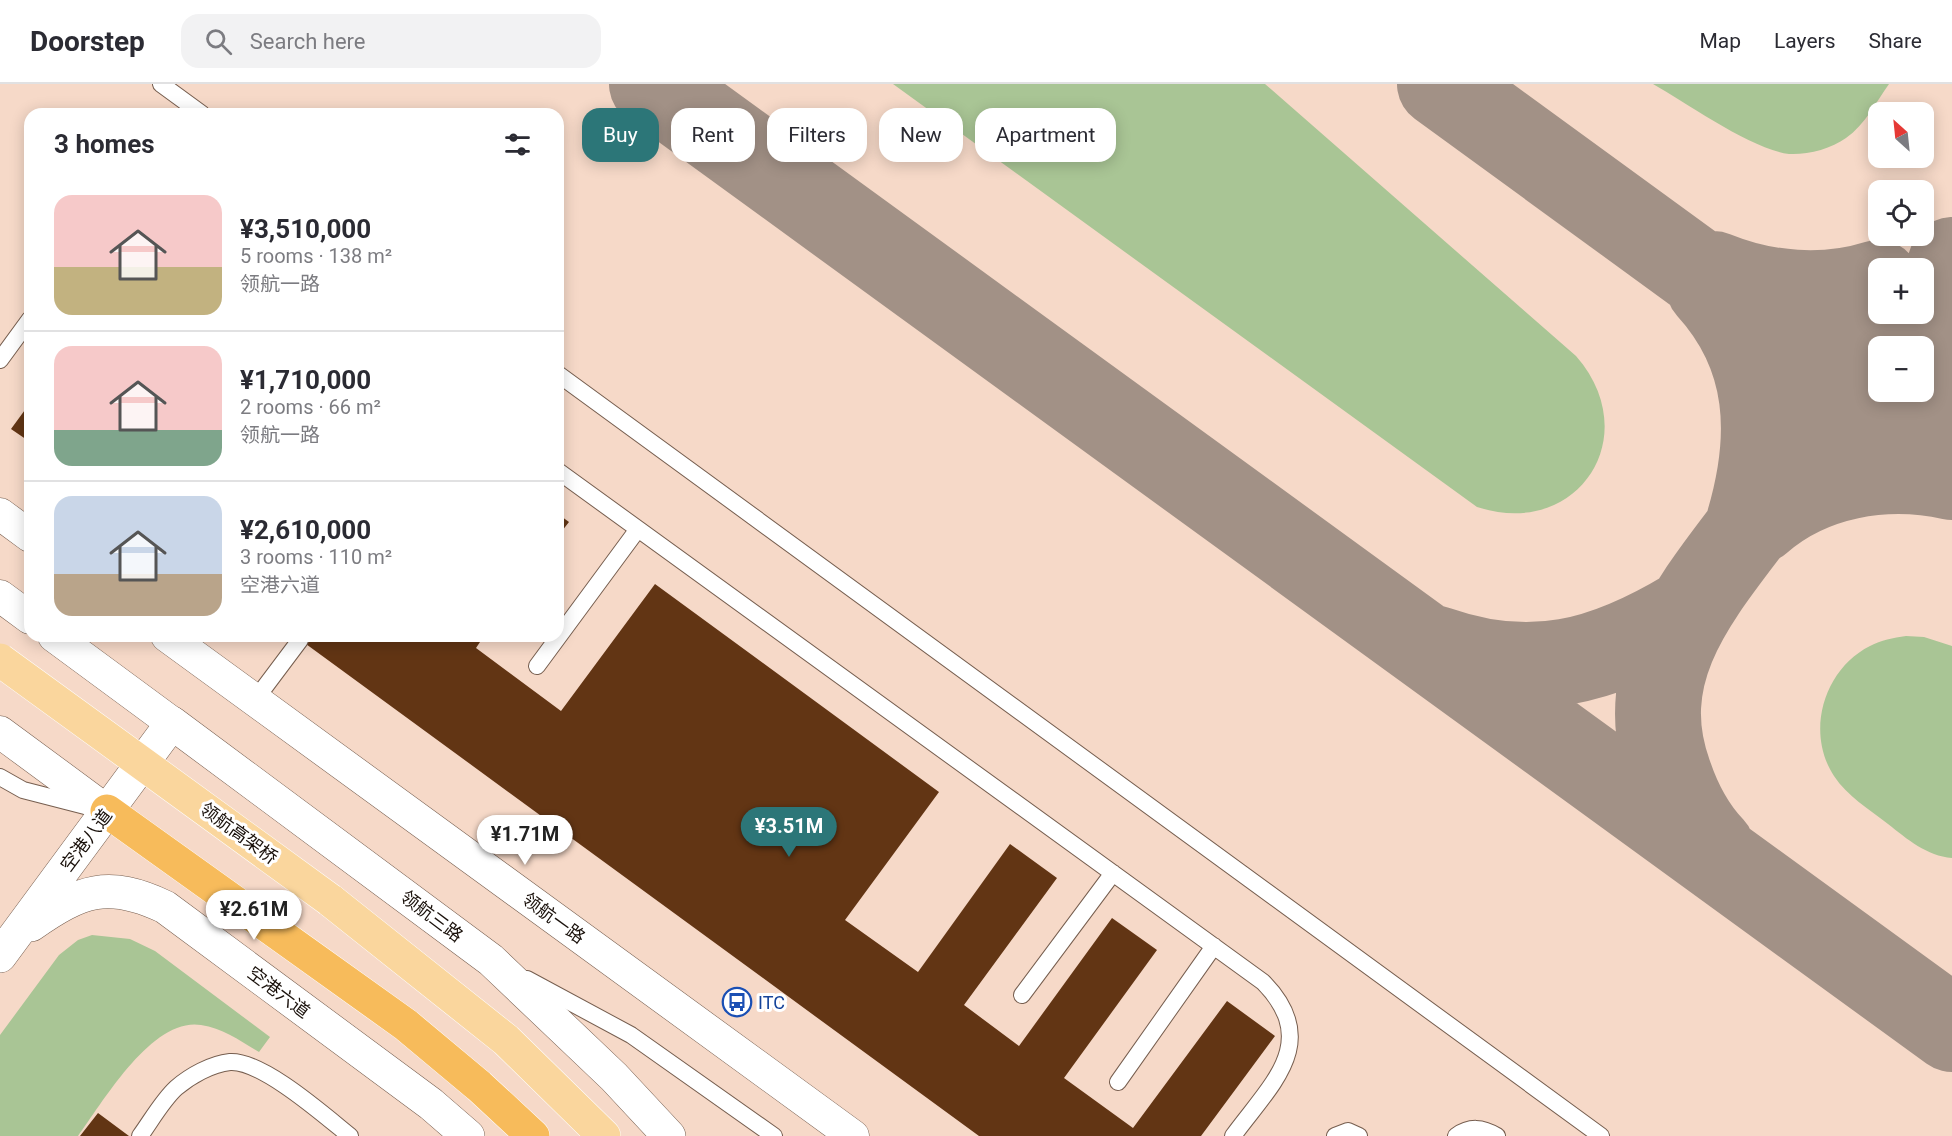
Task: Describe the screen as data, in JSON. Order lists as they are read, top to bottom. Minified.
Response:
{"streets":{"main road":["领航高架桥"],"street":["空港八道","领航三路","领航一路","空港六道"]},"crossings":[["空港八道","领航三路"],["空港八道","空港六道"]],"places":{"bus stop":["ITC"]},"north":"top left","page":{"header":"Doorstep","search":"Search here","nav":["Map","Layers","Share"],"map_buttons":["+","−"],"chip":["Buy","Rent","Filters","New","Apartment"],"heading":"3 homes","list":[{"name":"¥3,510,000","note":"5 rooms · 138 m² · 领航一路"},{"name":"¥1,710,000","note":"2 rooms · 66 m² · 领航一路"},{"name":"¥2,610,000","note":"3 rooms · 110 m² · 空港六道"}],"price":["¥3.51M","¥1.71M","¥2.61M"]}}
